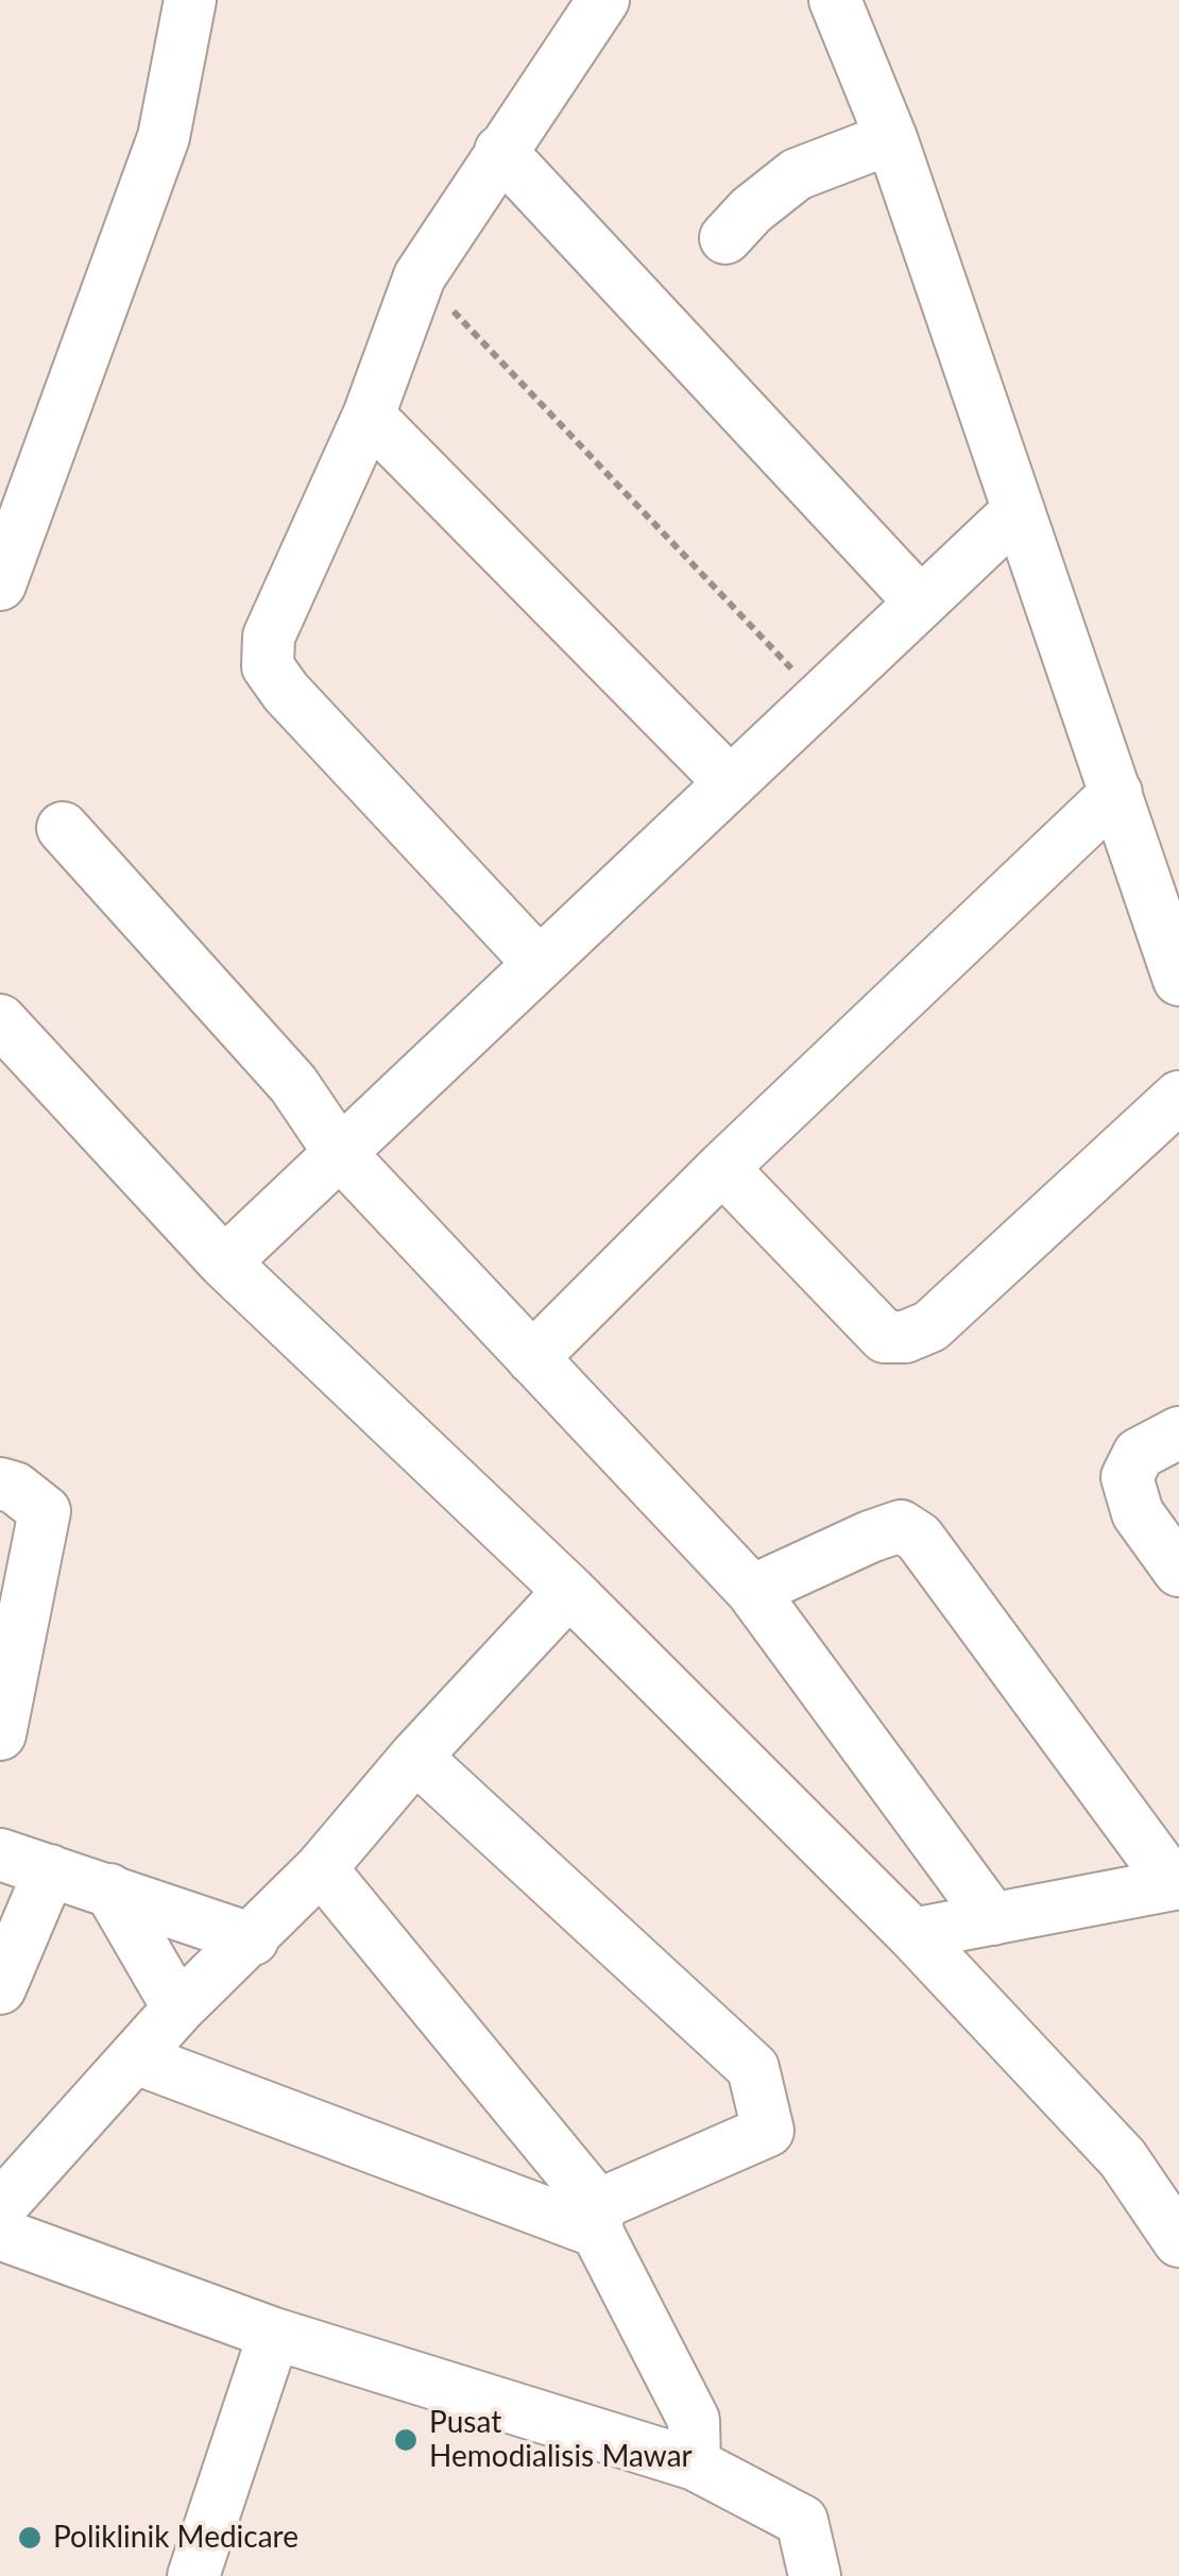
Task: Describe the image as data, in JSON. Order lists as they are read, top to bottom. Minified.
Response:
{"places":["Pusat Hemodialisis Mawar","Poliklinik Medicare"]}
